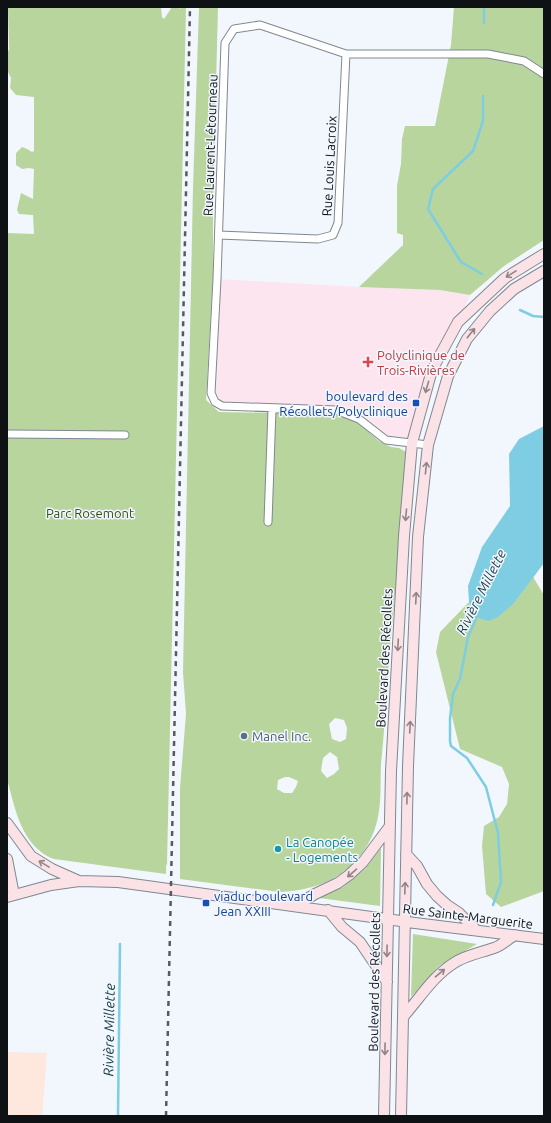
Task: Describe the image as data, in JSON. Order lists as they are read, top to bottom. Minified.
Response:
{"streets":{"main road":["Boulevard des Récollets","Rue Sainte-Marguerite"],"street":["Rue Laurent-Létourneau","Rue Louis Lacroix"]},"crossings":[["Rue Laurent-Létourneau","Rue Louis Lacroix"],["Rue Laurent-Létourneau","Boulevard des Récollets"],["Boulevard des Récollets","Rue Sainte-Marguerite"]],"water":["Rivière Millette"],"parks":["Parc Rosemont"],"places":{"health":["Polyclinique de Trois-Rivières"],"transit":["boulevard des Récollets/Polyclinique","viaduc boulevard Jean XXIII"],"other":["Manel Inc.","La Canopée - Logements"]}}
